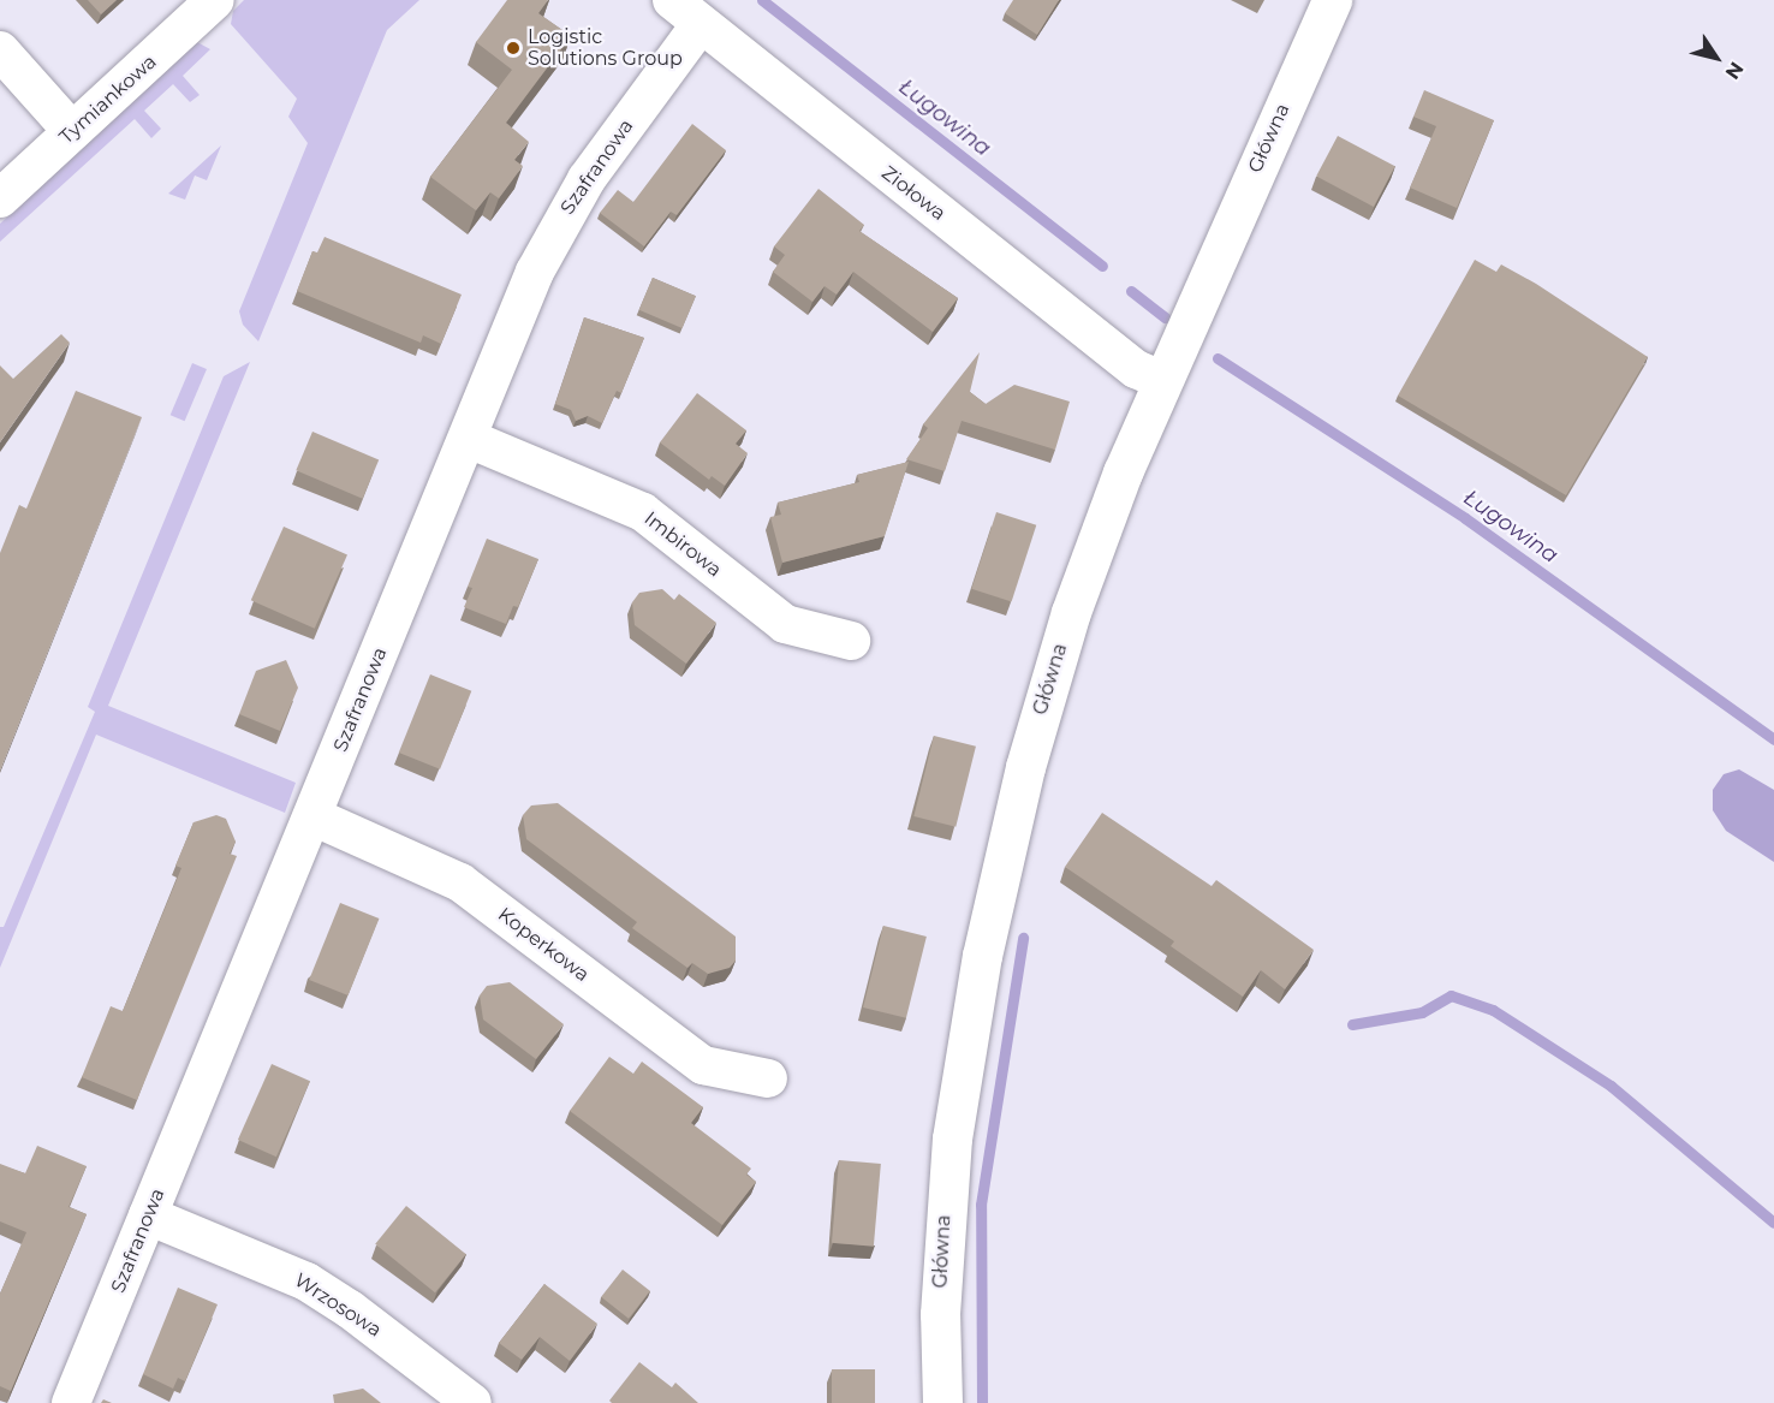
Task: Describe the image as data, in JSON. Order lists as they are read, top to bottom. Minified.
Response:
{"streets":{"street":["Tymiankowa","Główna","Szafranowa","Ziołowa","Imbirowa","Koperkowa","Wrzosowa"]},"crossings":[["Główna","Ziołowa"],["Szafranowa","Ziołowa"],["Szafranowa","Imbirowa"],["Szafranowa","Koperkowa"],["Szafranowa","Wrzosowa"]],"water":["Ługowina"],"places":["Logistic Solutions Group"],"north":"bottom right"}
